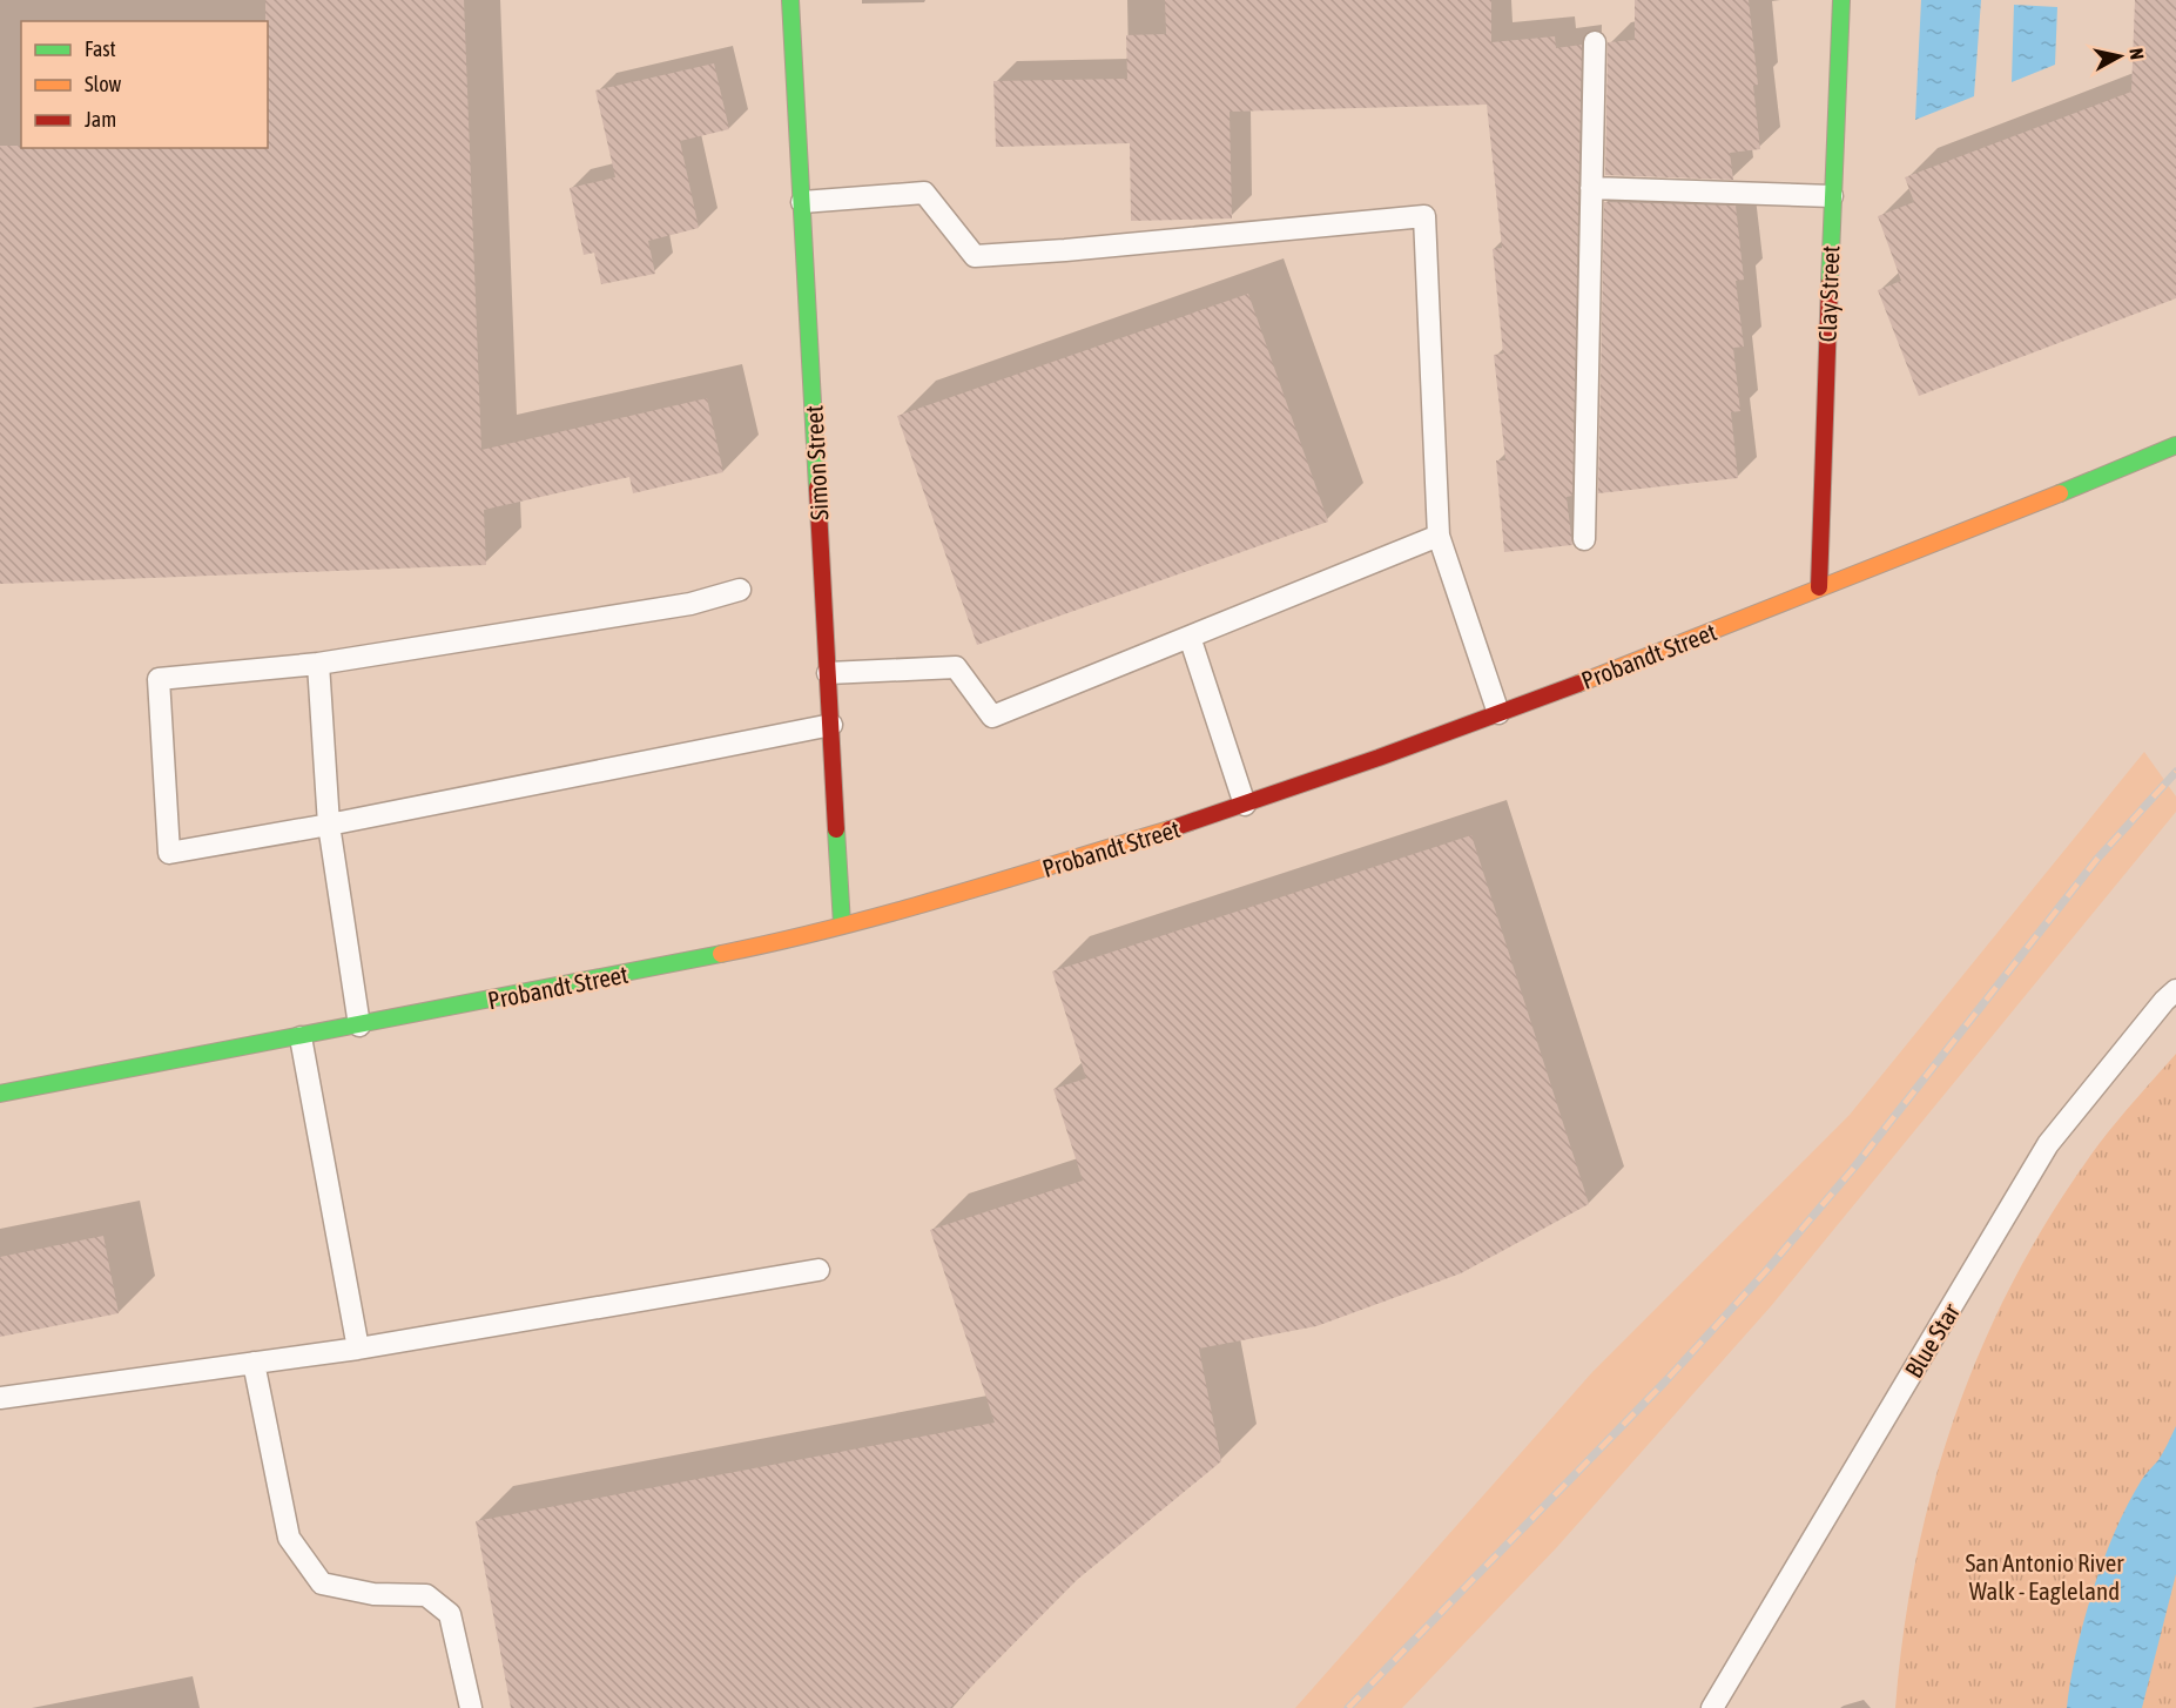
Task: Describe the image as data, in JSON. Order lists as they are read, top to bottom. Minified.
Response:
{"streets":{"main road":["Clay Street","Simon Street","Probandt Street"],"lane":["Blue Star"]},"crossings":[["Clay Street","Probandt Street"],["Simon Street","Probandt Street"]],"parks":["San Antonio River Walk - Eagleland"],"legend":["Fast","Slow","Jam"],"north":"right"}
